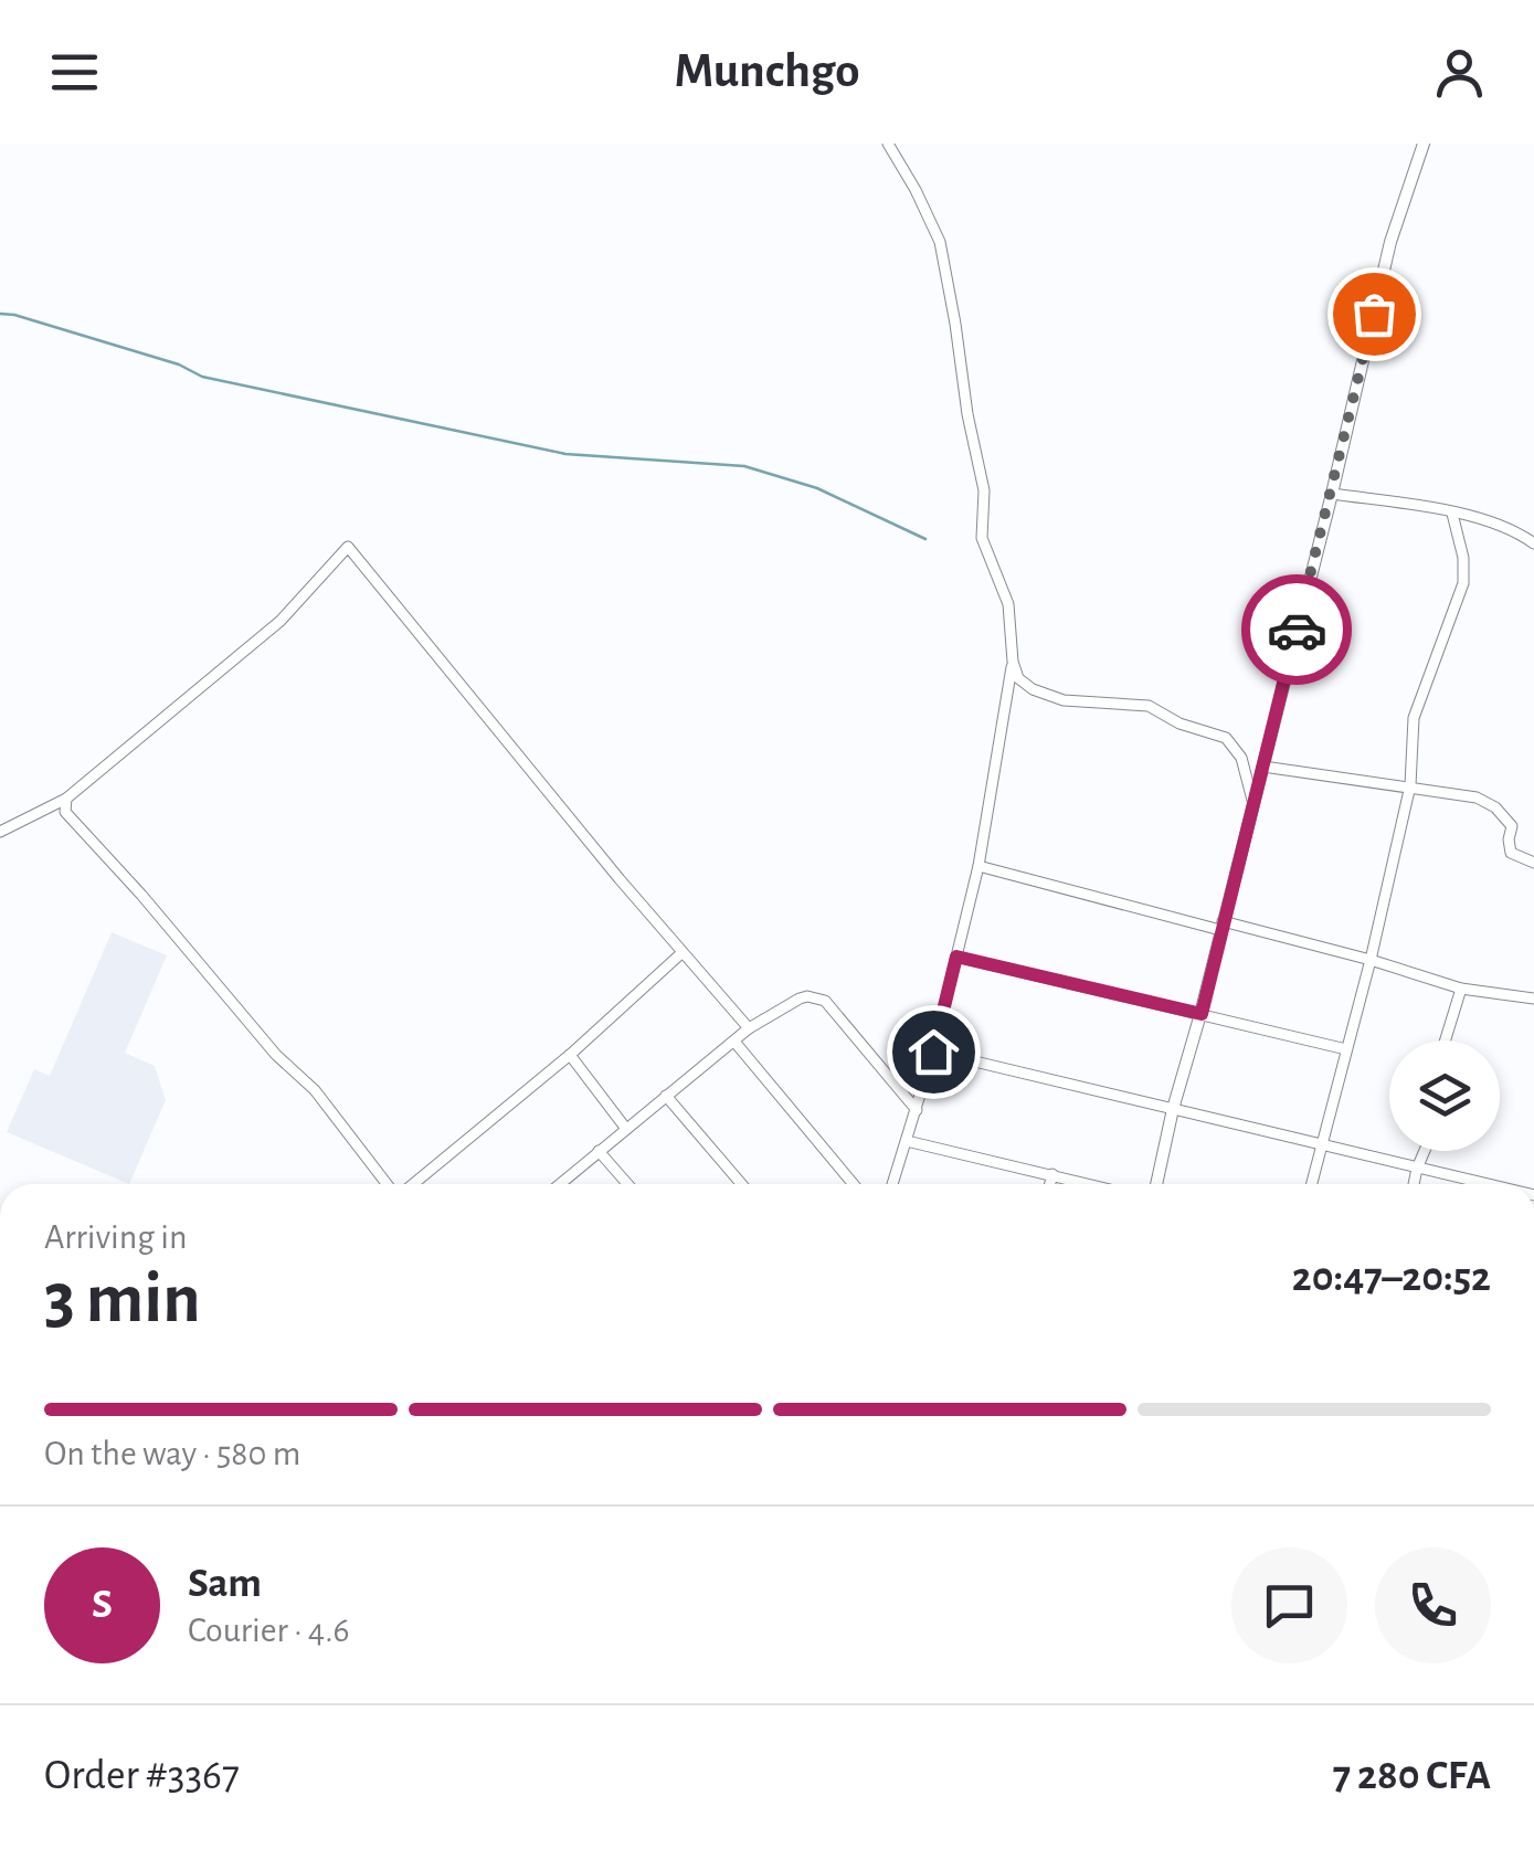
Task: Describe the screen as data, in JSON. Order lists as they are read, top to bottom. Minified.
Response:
{"page":{"header":"Munchgo","heading":["3 min","Arriving in","20:47–20:52"],"panel":["Sam","Courier · 4.6","Order #3367","7 280 CFA"],"bar":"On the way · 580 m","round":"S"}}
